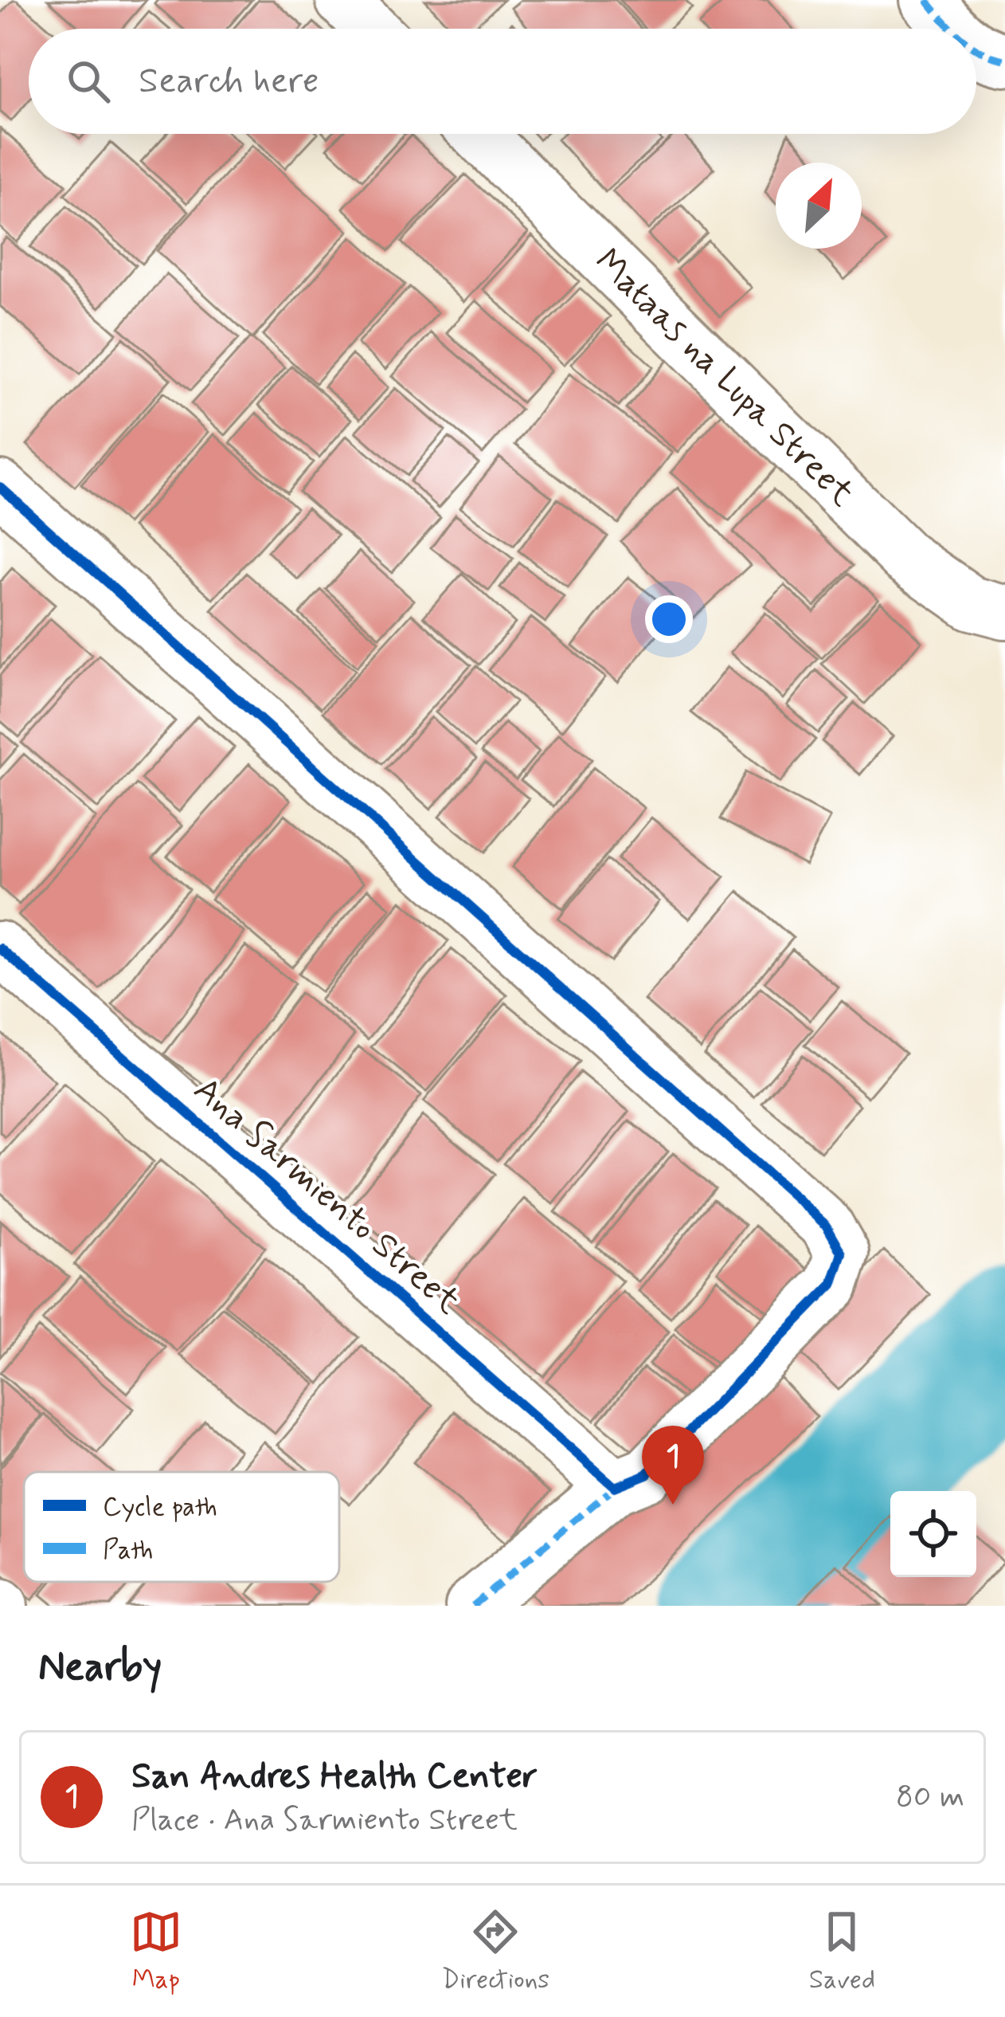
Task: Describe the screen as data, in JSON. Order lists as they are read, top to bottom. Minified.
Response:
{"streets":{"street":["Mataas na Lupa Street","Ana Sarmiento Street"]},"legend":["Cycle path","Path"],"north":"top right","page":{"search":"Search here","pins":"1","heading":"Nearby","list":[{"mark":"1","name":"San Andres Health Center","note":"Place · Ana Sarmiento Street","value":"80 m"}],"nav":["Map","Directions","Saved"]}}
